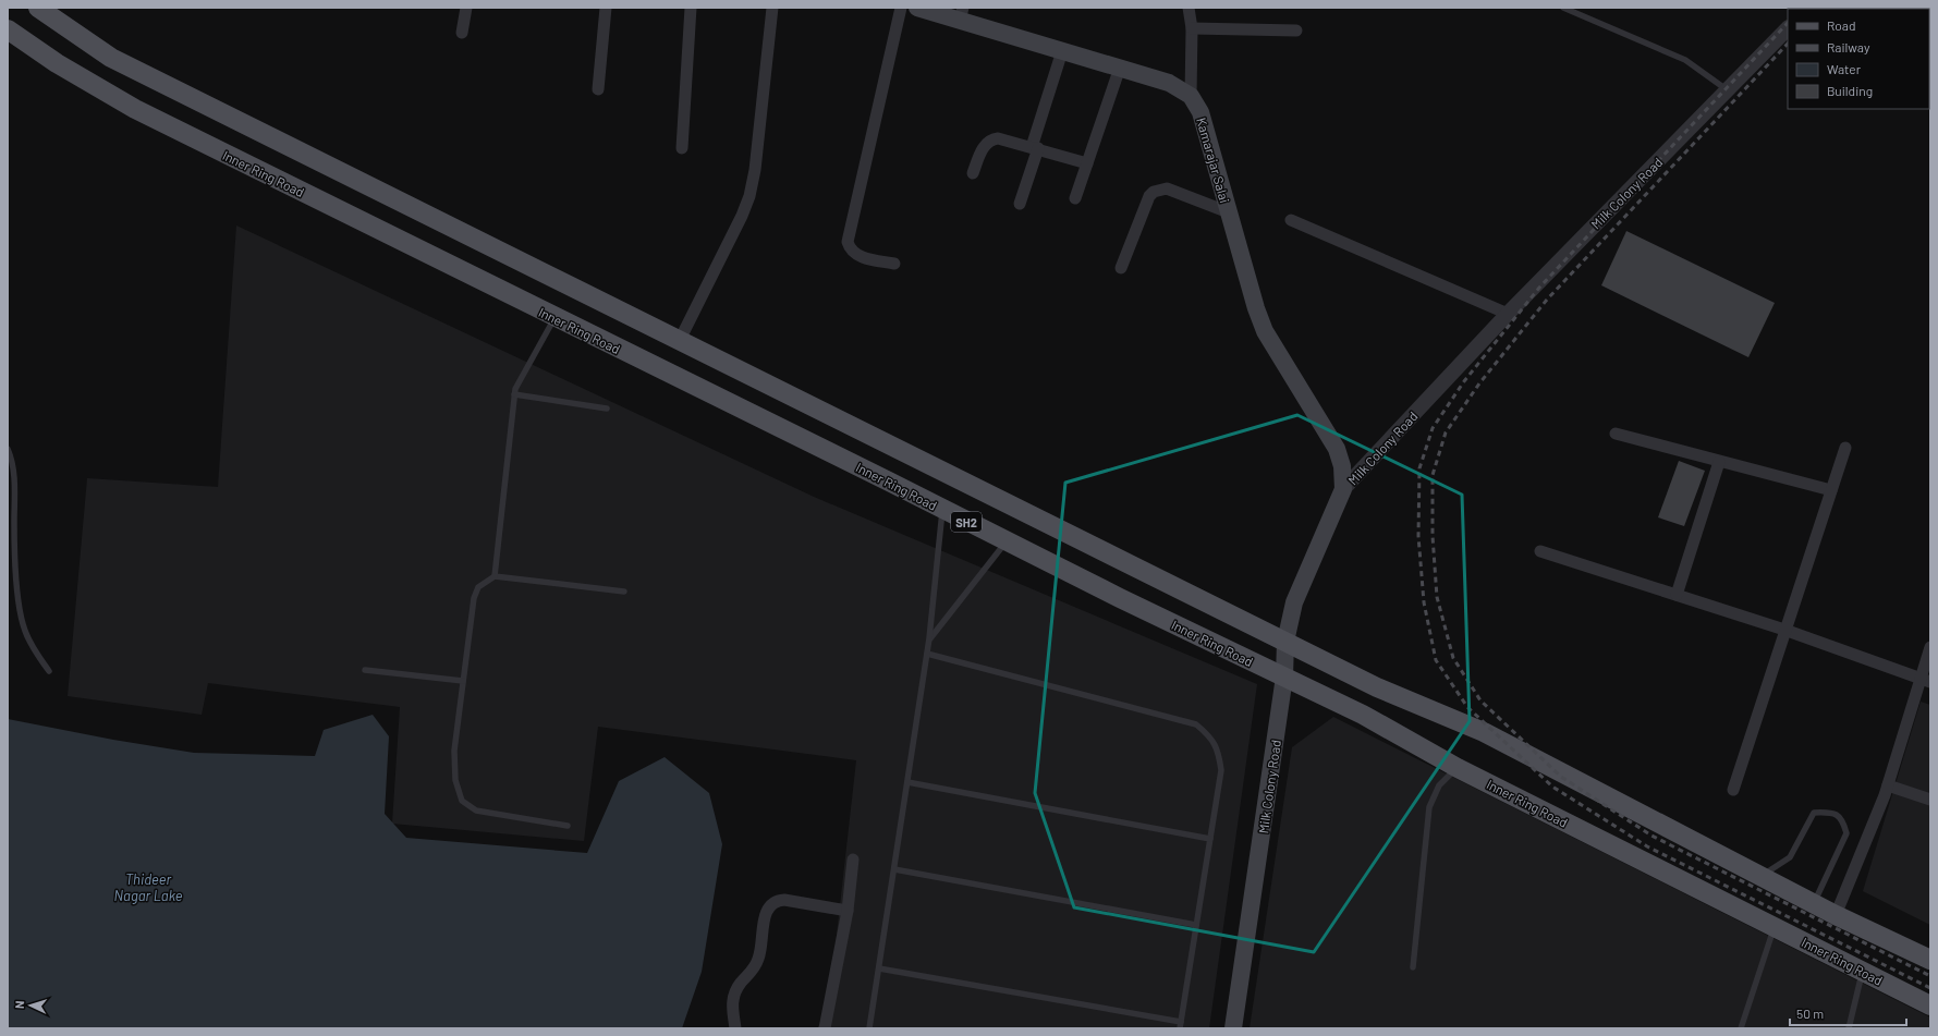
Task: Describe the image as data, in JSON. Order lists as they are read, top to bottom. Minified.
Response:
{"streets":{"main road":["Kamarajar Salai","Inner Ring Road","Milk Colony Road","SH2"]},"crossings":[["Kamarajar Salai","Milk Colony Road"],["Inner Ring Road","Milk Colony Road"]],"water":["Thideer Nagar Lake"],"legend":["Road","Railway","Water","Building"],"scale_bar":"50 m","north":"left"}
